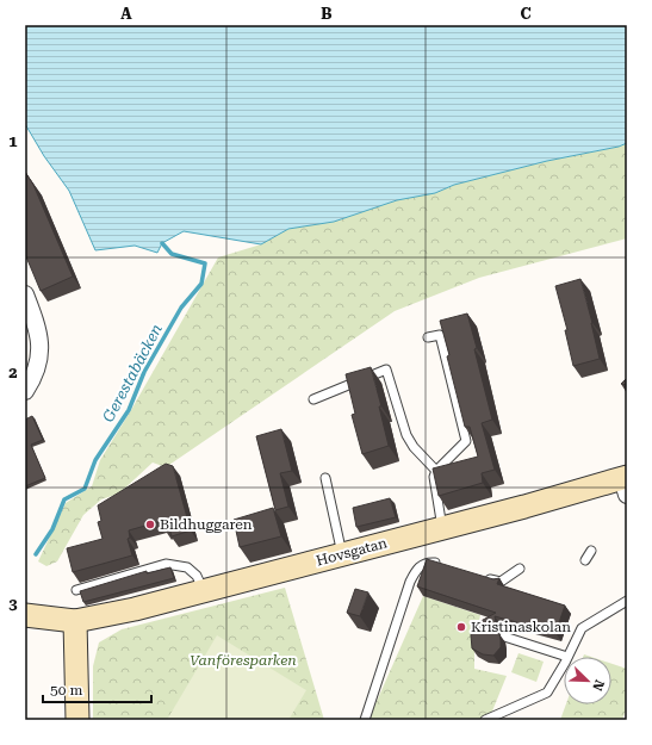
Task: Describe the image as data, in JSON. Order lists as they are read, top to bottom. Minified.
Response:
{"streets":{"main road":["Hovsgatan"]},"water":["Gerestabäcken"],"parks":["Vanföresparken"],"places":["Bildhuggaren","Kristinaskolan"],"scale_bar":"50 m","north":"bottom right","grid":{"columns":["A","B","C"],"rows":["1","2","3"]}}
